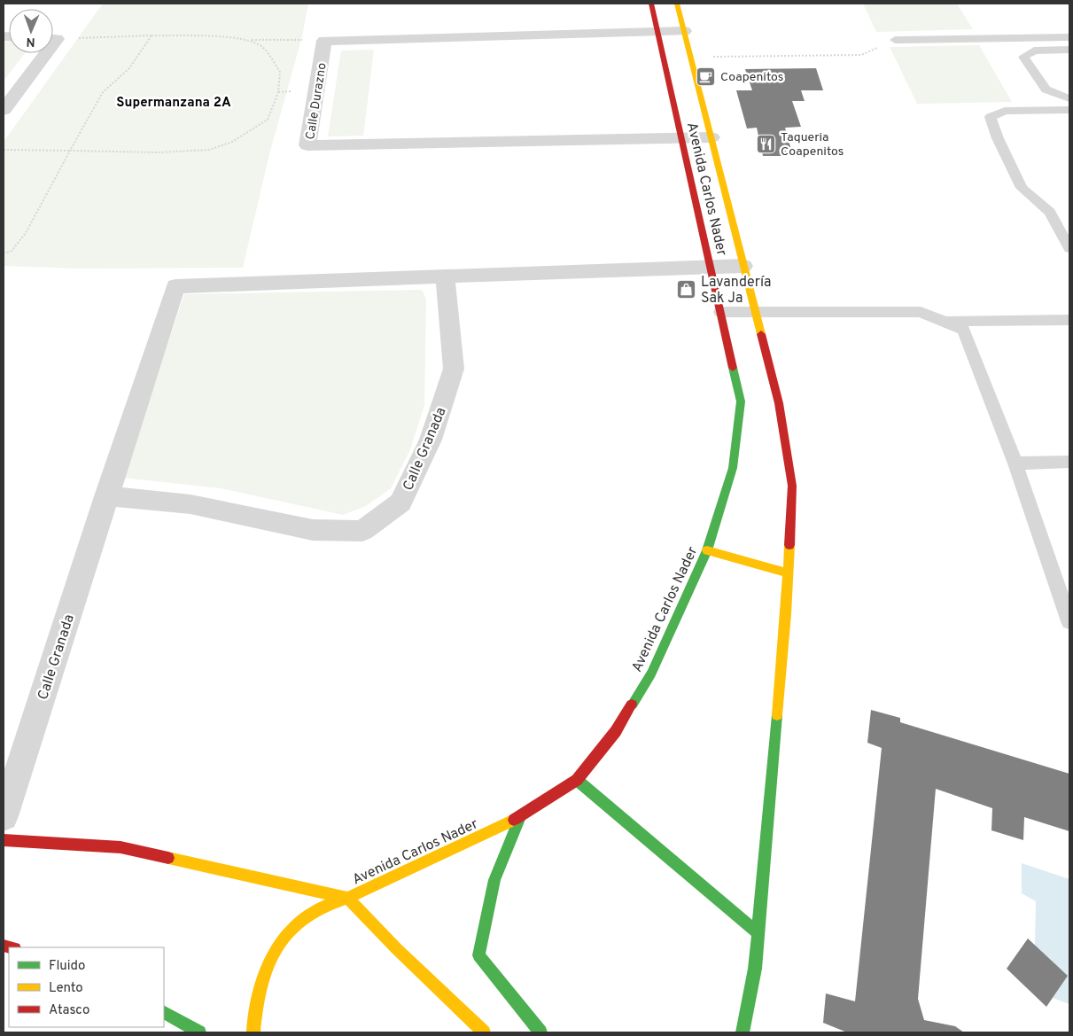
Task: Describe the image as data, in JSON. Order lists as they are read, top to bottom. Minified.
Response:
{"streets":{"street":["Calle Durazno","Avenida Carlos Nader","Calle Granada"]},"crossings":[["Calle Durazno","Avenida Carlos Nader"],["Avenida Carlos Nader","Calle Granada"]],"districts":["Supermanzana 2A"],"places":{"cafe":["Coapenitos"],"restaurant":["Taqueria Coapenitos"],"shop":["Lavandería Sak Ja"]},"legend":["Fluido","Lento","Atasco"],"north":"bottom"}
